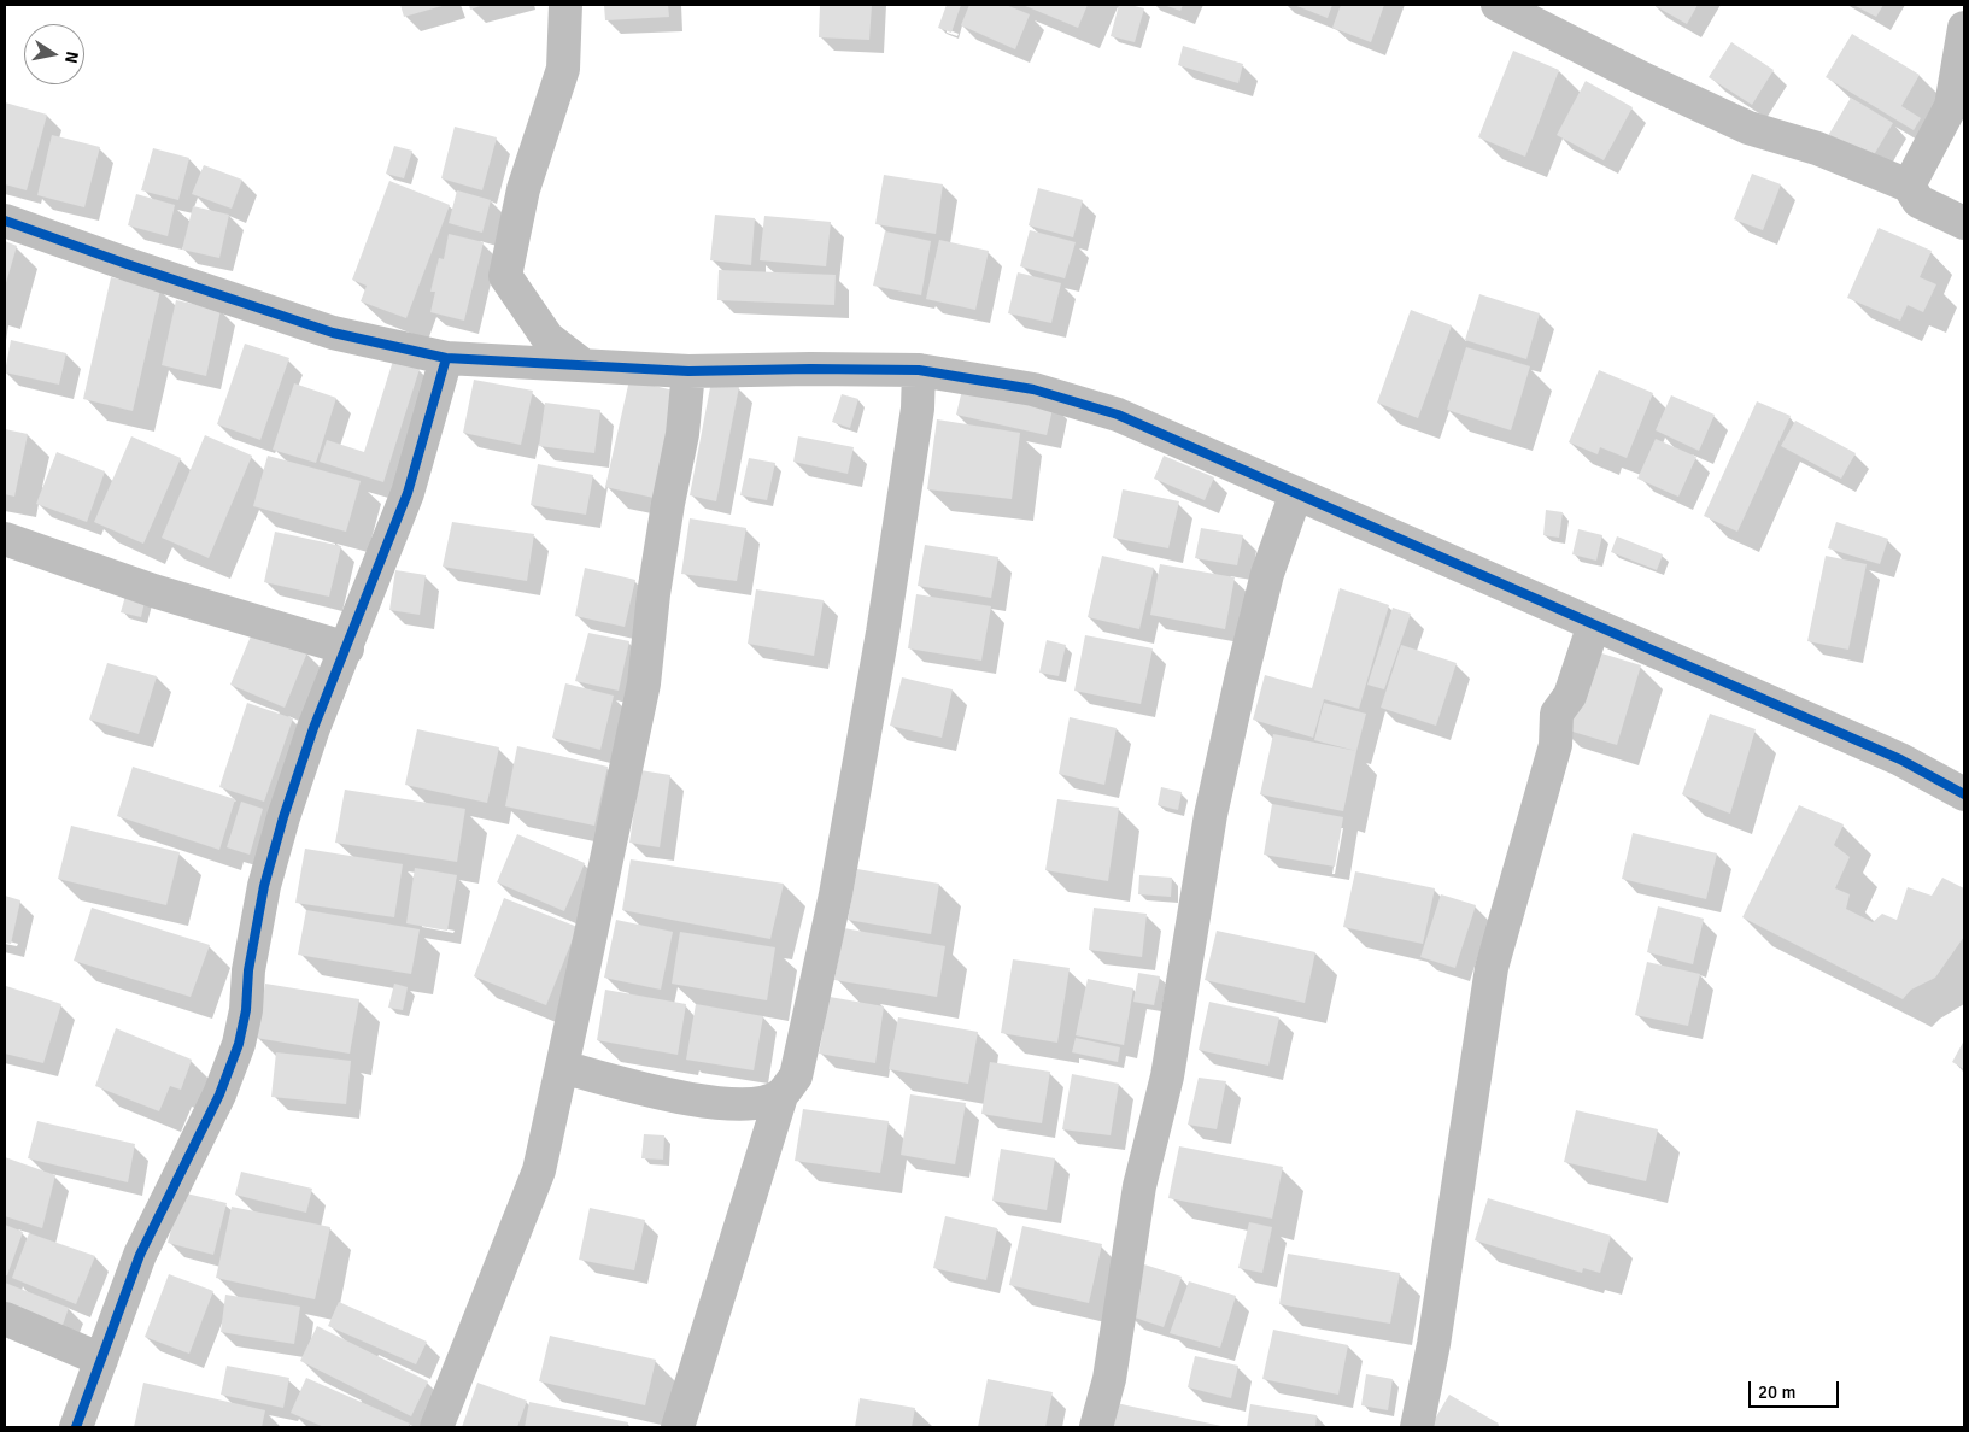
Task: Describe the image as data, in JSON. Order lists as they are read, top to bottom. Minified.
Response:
{"scale_bar":"20 m","north":"right"}
